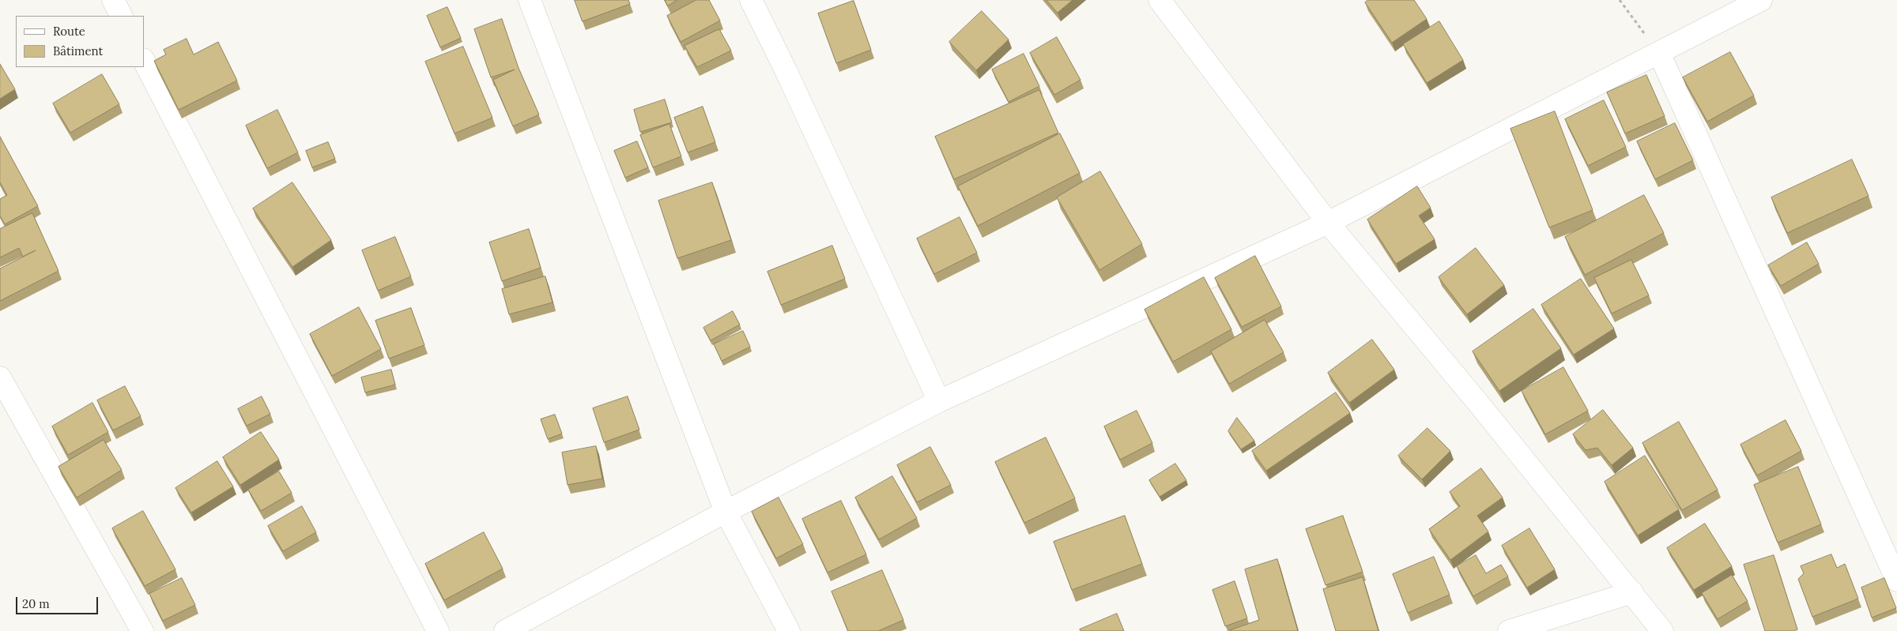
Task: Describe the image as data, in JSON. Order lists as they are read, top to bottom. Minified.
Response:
{"legend":["Route","Bâtiment"],"scale_bar":"20 m"}
